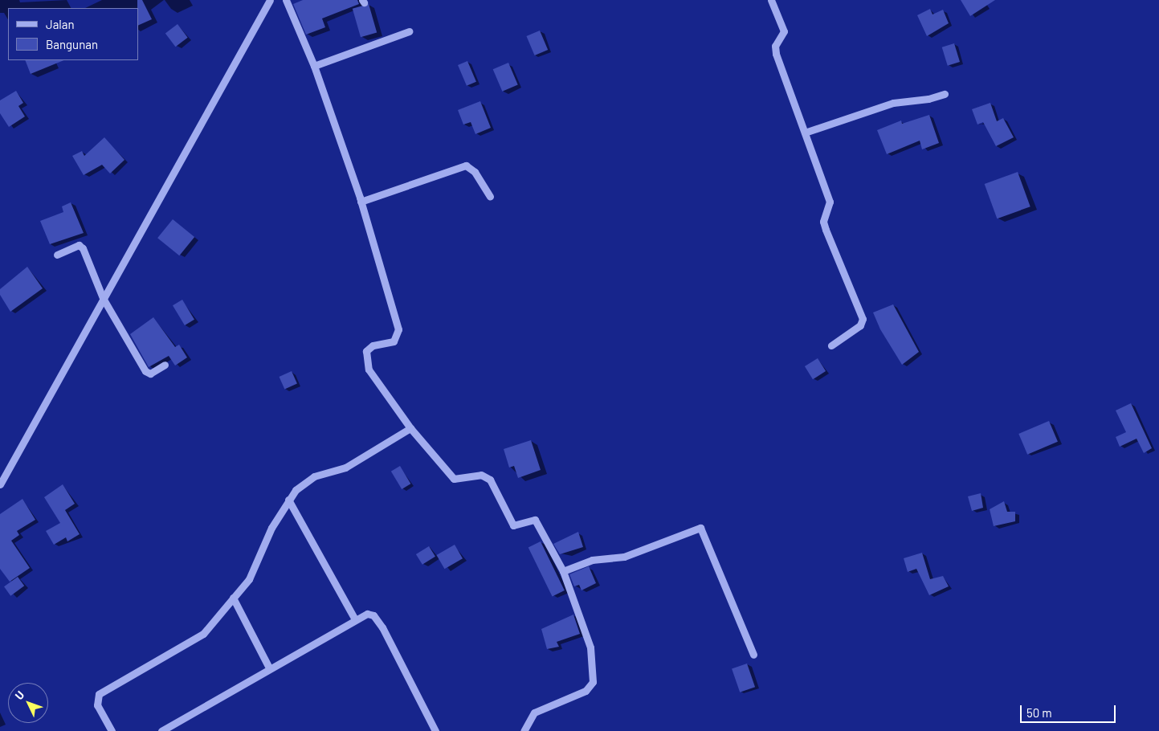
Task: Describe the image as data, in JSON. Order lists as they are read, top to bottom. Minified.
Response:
{"legend":["Jalan","Bangunan"],"scale_bar":"50 m","north":"top left"}
